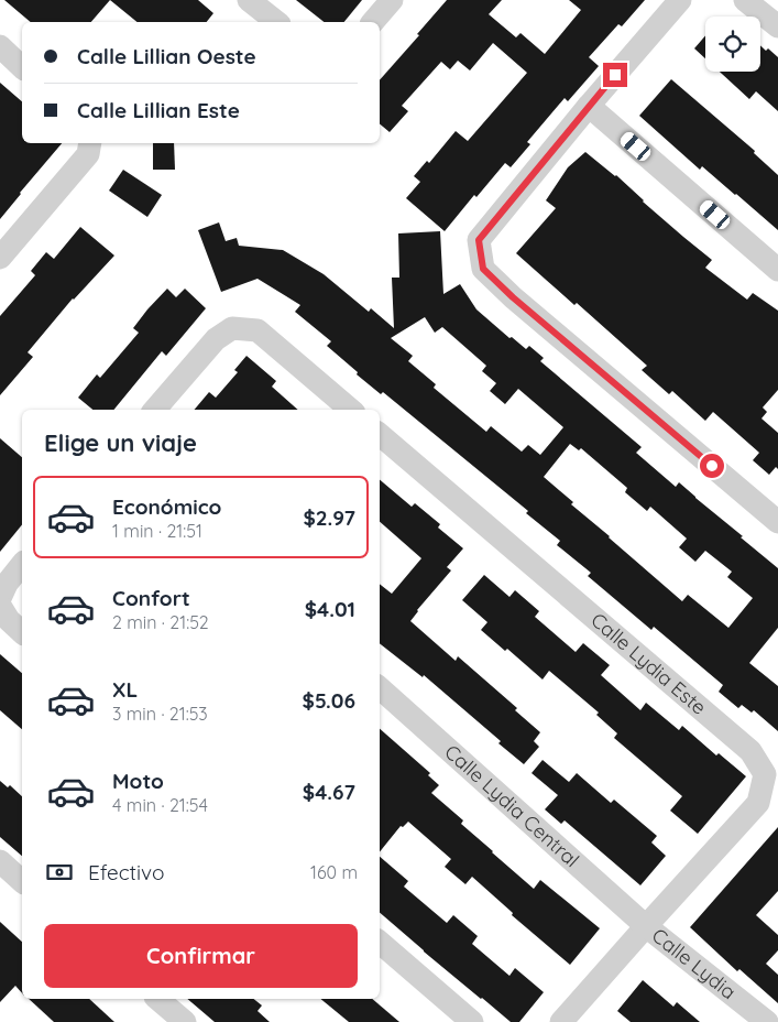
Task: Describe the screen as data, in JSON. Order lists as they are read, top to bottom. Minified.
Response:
{"streets":{"street":["Calle Lydia Este","Calle Lydia Central","Calle Lydia"]},"crossings":[["Calle Lydia Este","Calle Lydia Central"],["Calle Lydia Este","Calle Lydia"],["Calle Lydia Central","Calle Lydia"]],"page":{"banner":["Calle Lillian Oeste","Calle Lillian Este"],"heading":"Elige un viaje","list":[{"name":"Económico","note":"1 min · 21:51","value":"$2.97"},{"name":"Confort","note":"2 min · 21:52","value":"$4.01"},{"name":"XL","note":"3 min · 21:53","value":"$5.06"},{"name":"Moto","note":"4 min · 21:54","value":"$4.67"}],"pay":["Efectivo","160 m"],"buttons":"Confirmar"}}
